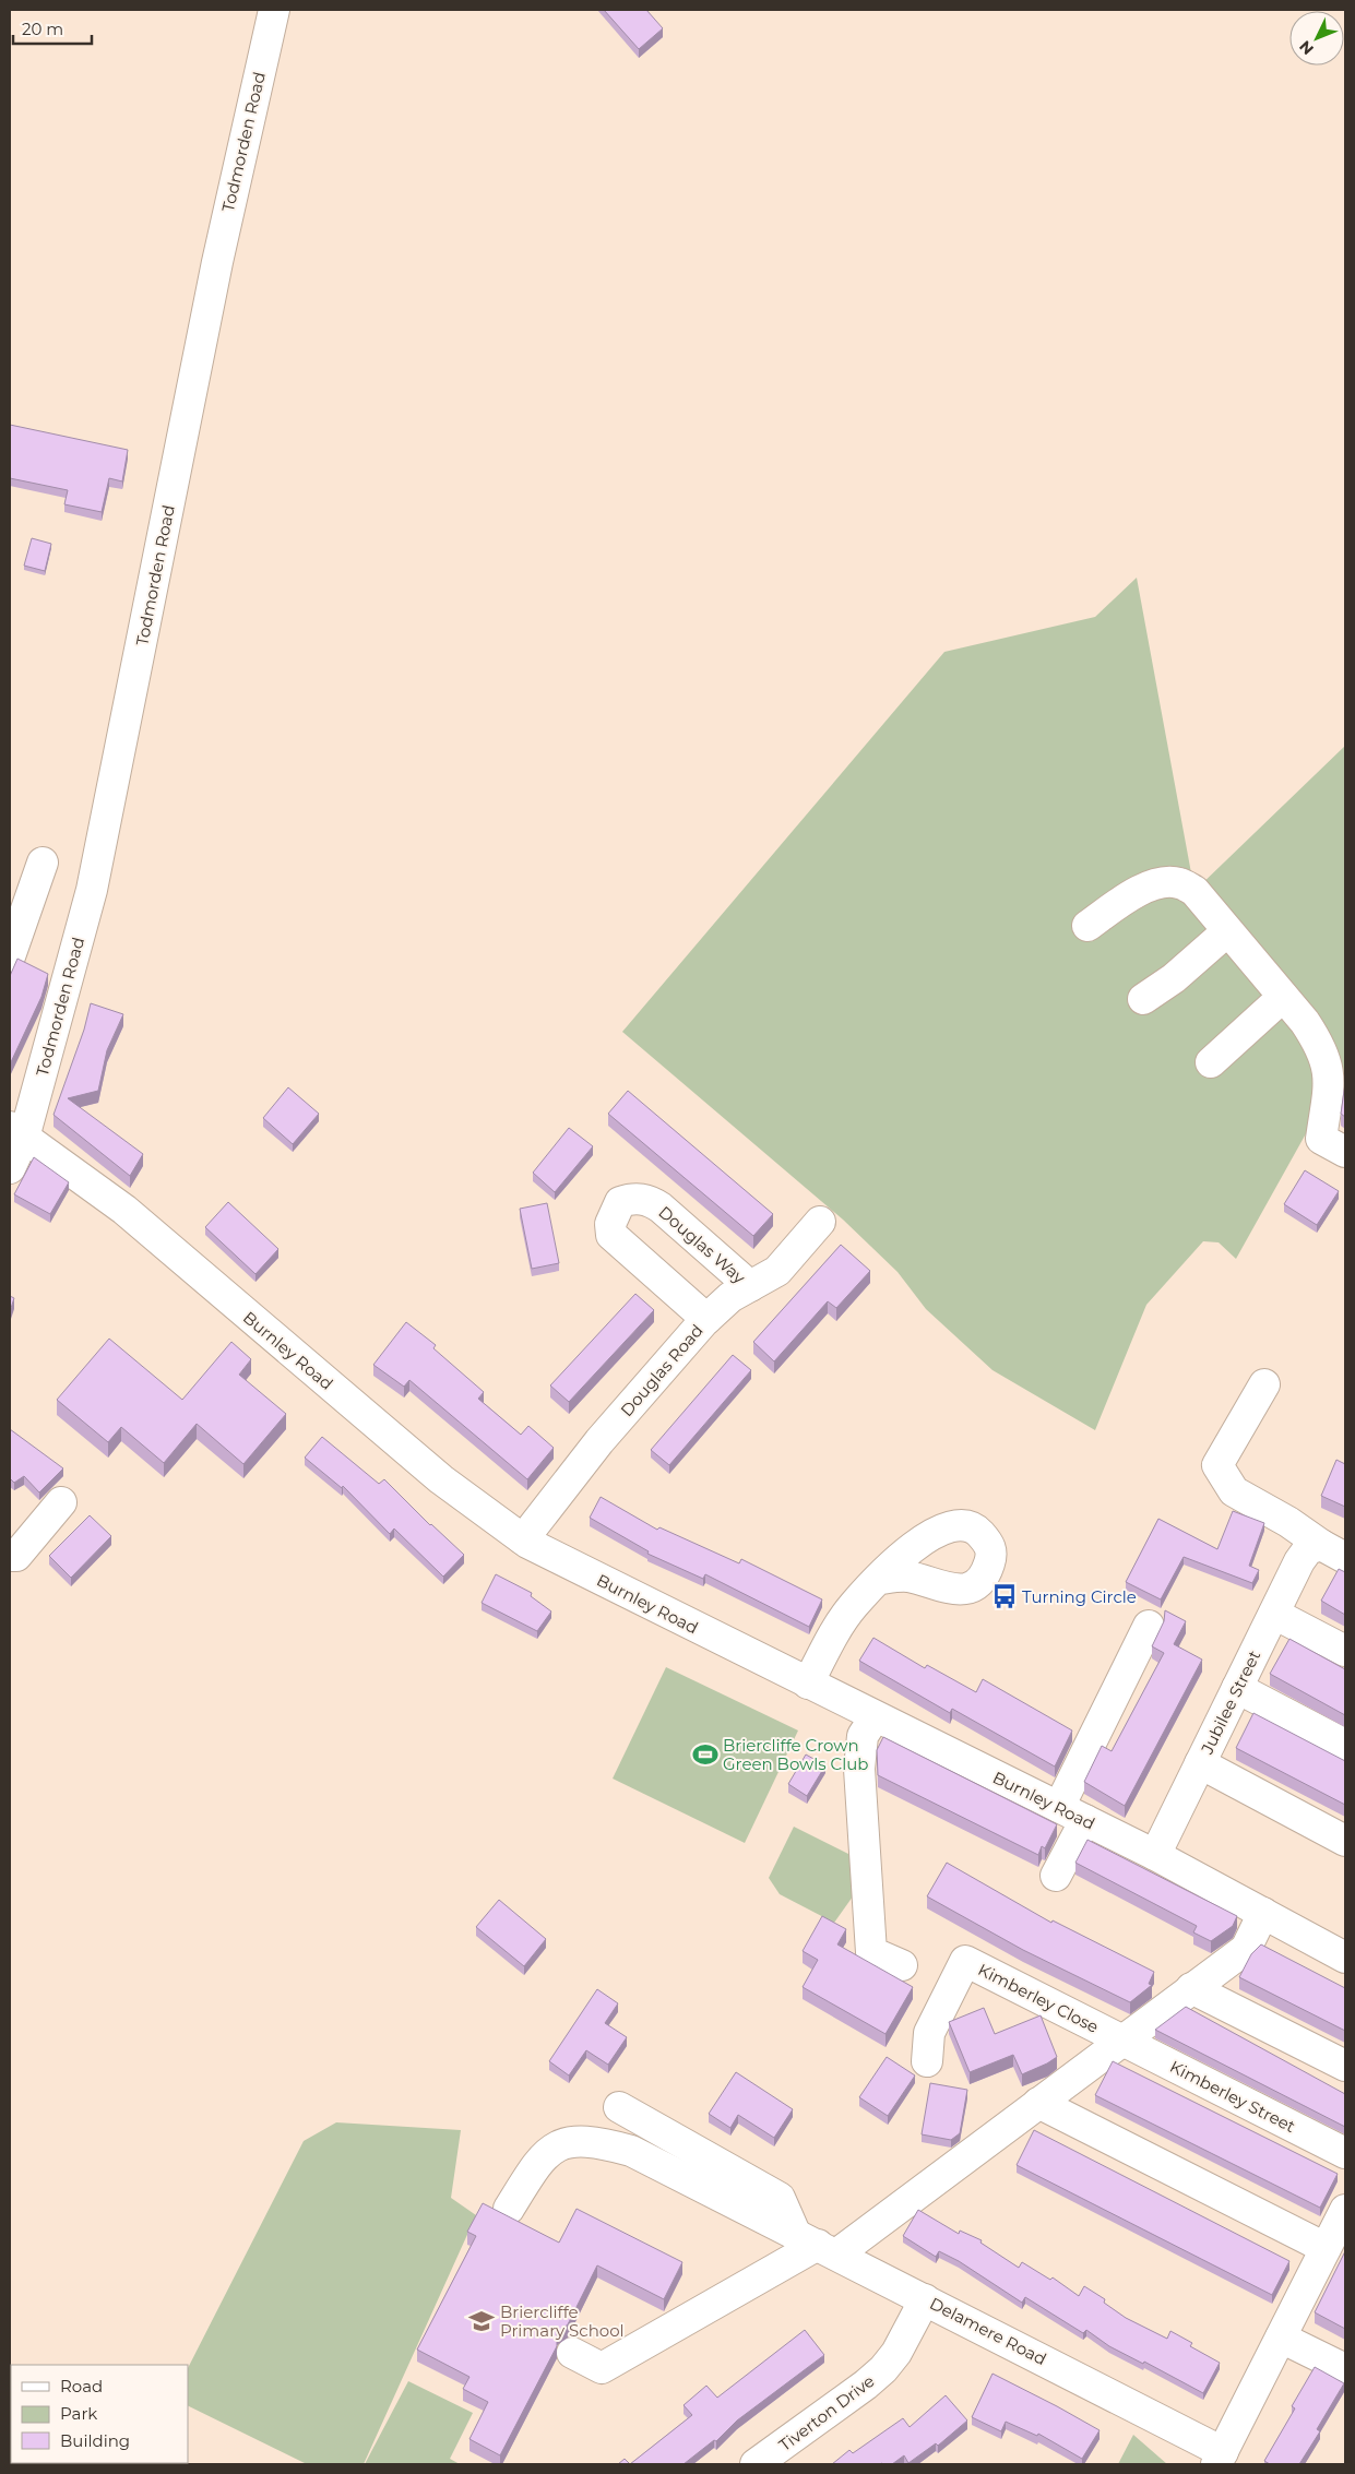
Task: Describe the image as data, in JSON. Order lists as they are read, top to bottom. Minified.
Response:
{"streets":{"street":["Todmorden Road","Douglas Way","Burnley Road","Douglas Road","Jubilee Street","Kimberley Close","Kimberley Street","Delamere Road","Tiverton Drive"]},"crossings":[["Todmorden Road","Burnley Road"],["Douglas Way","Douglas Road"],["Burnley Road","Douglas Road"],["Burnley Road","Jubilee Street"],["Kimberley Close","Kimberley Street"],["Delamere Road","Tiverton Drive"]],"places":{"bus stop":["Turning Circle"],"sports":["Briercliffe Crown Green Bowls Club"],"school or university":["Briercliffe Primary School"]},"legend":["Road","Park","Building"],"scale_bar":"20 m","north":"bottom left"}
